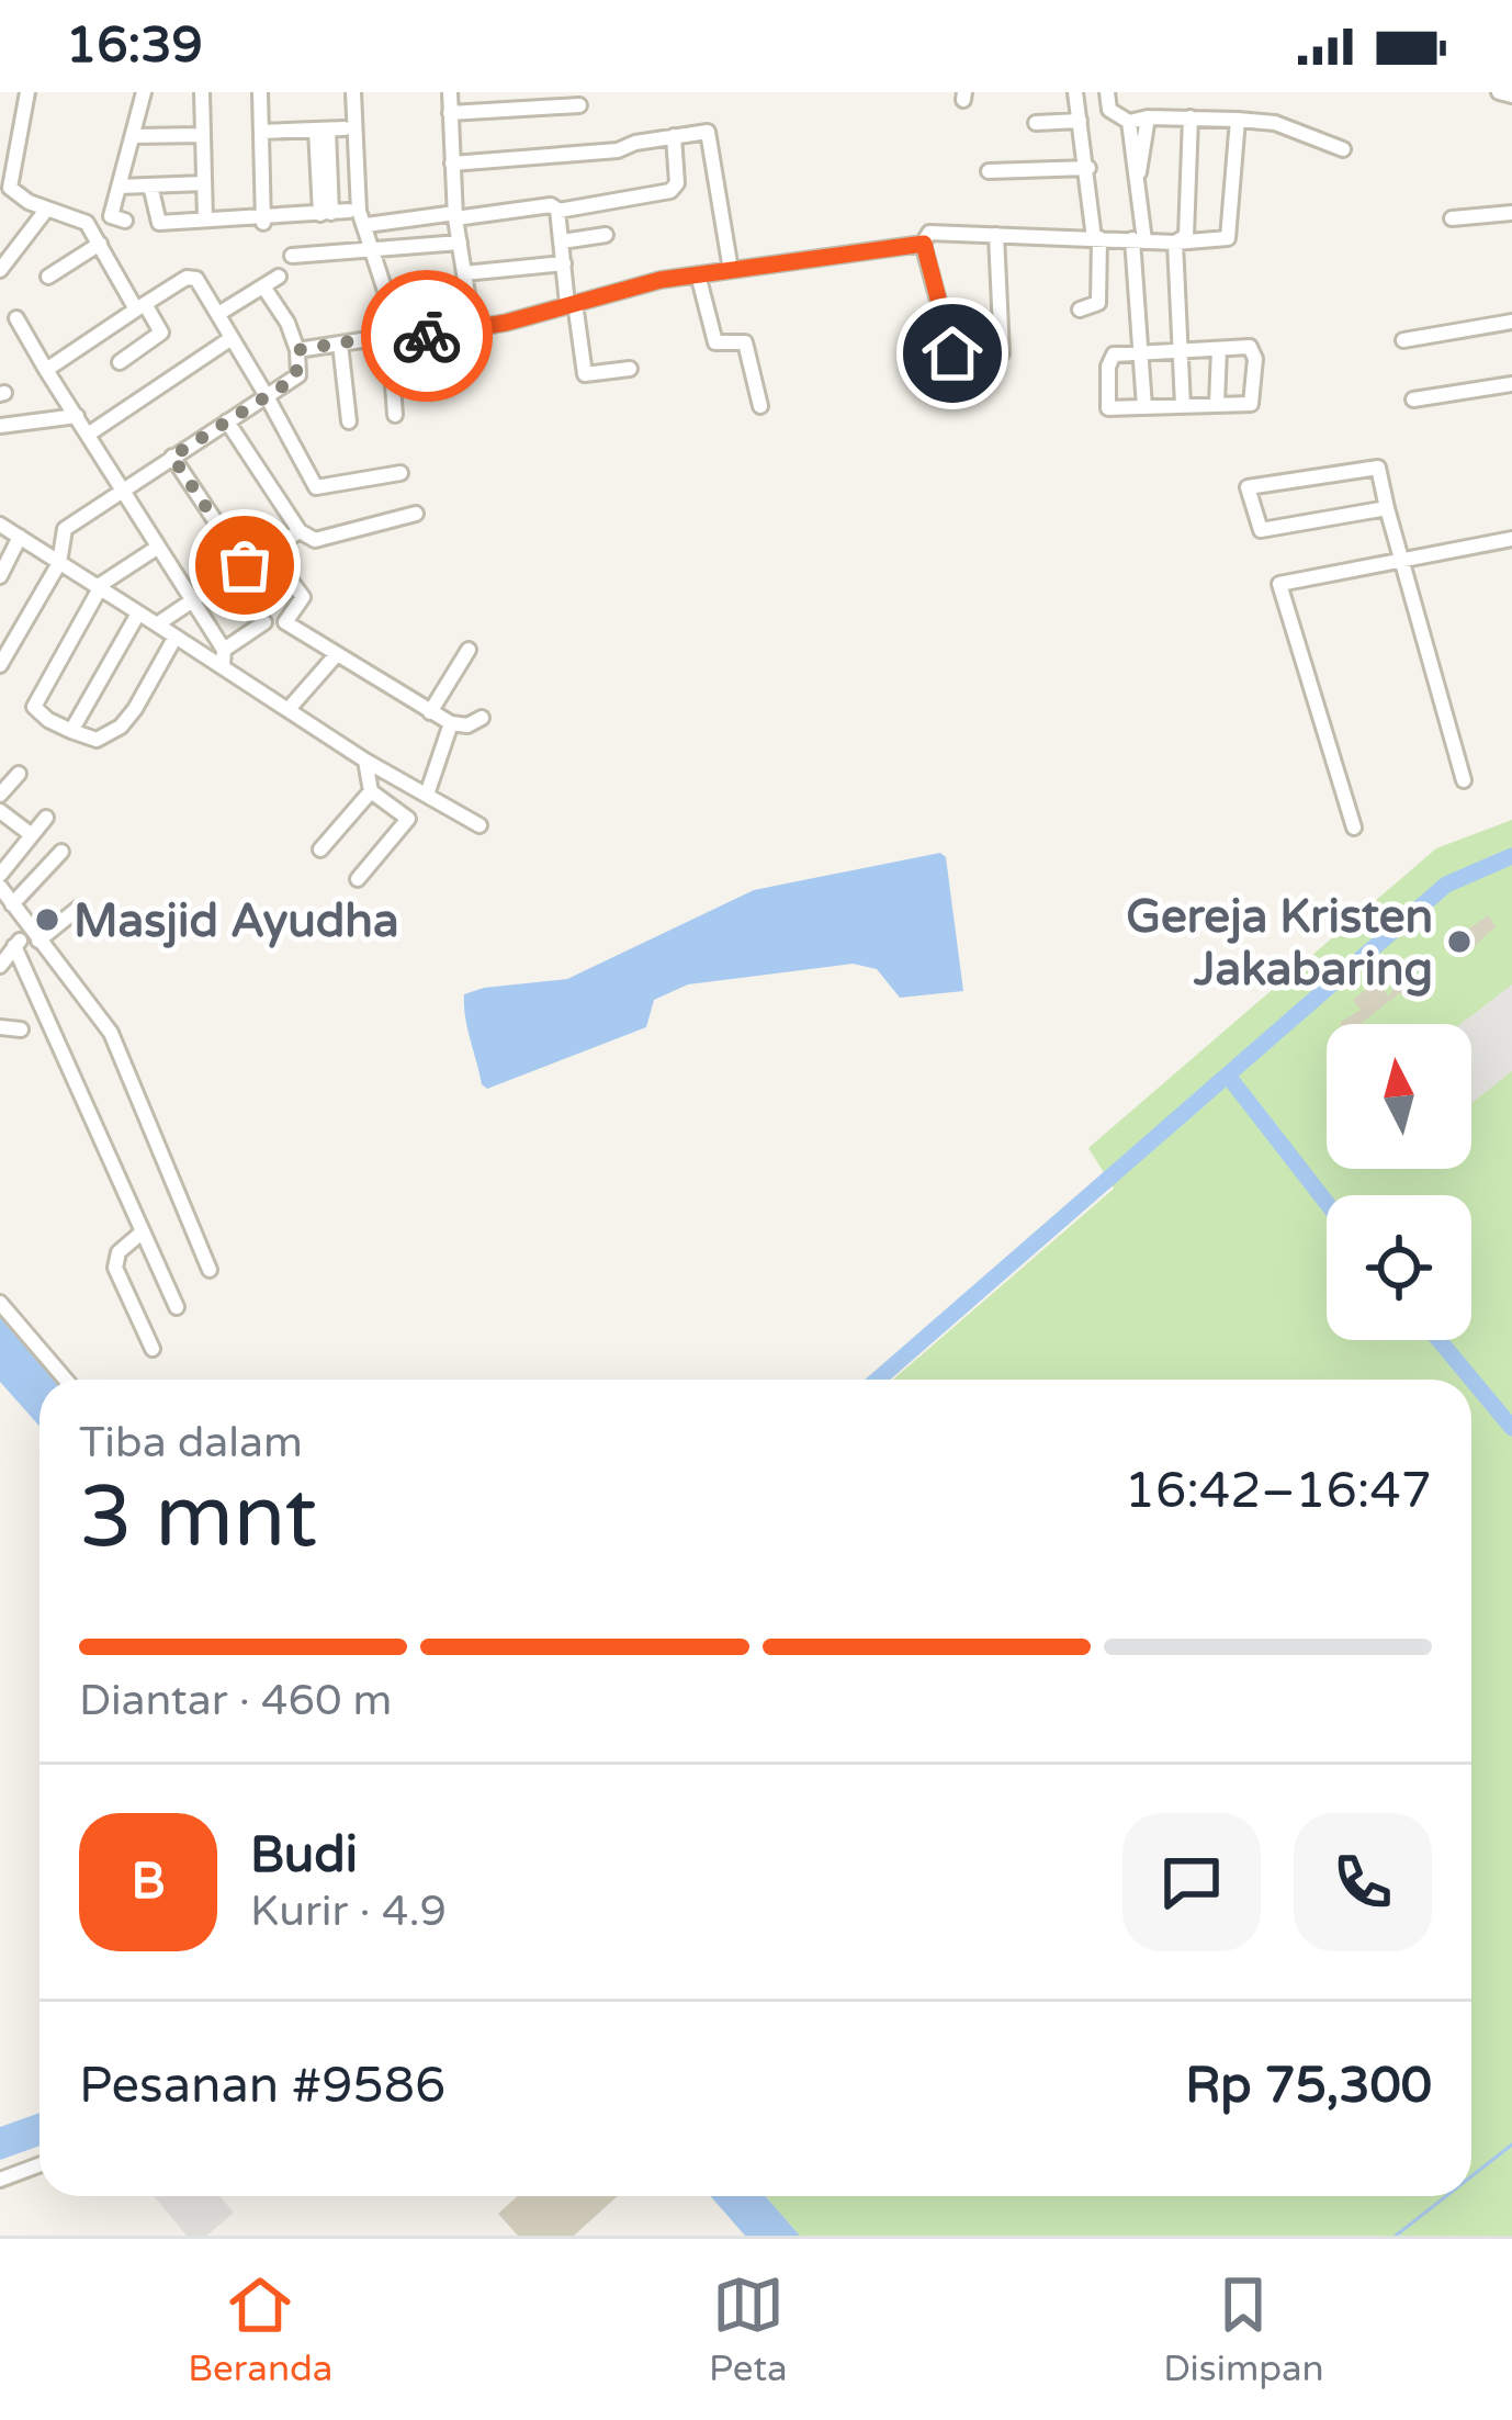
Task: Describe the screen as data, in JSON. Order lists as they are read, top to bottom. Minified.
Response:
{"places":["Masjid Ayudha","Gereja Kristen Jakabaring"],"north":"top","page":{"status":"16:39","heading":["3 mnt","Tiba dalam","16:42–16:47"],"panel":["Budi","Kurir · 4.9","Pesanan #9586","Rp 75,300"],"bar":"Diantar · 460 m","round":"B","tabs":["Beranda","Peta","Disimpan"]}}
